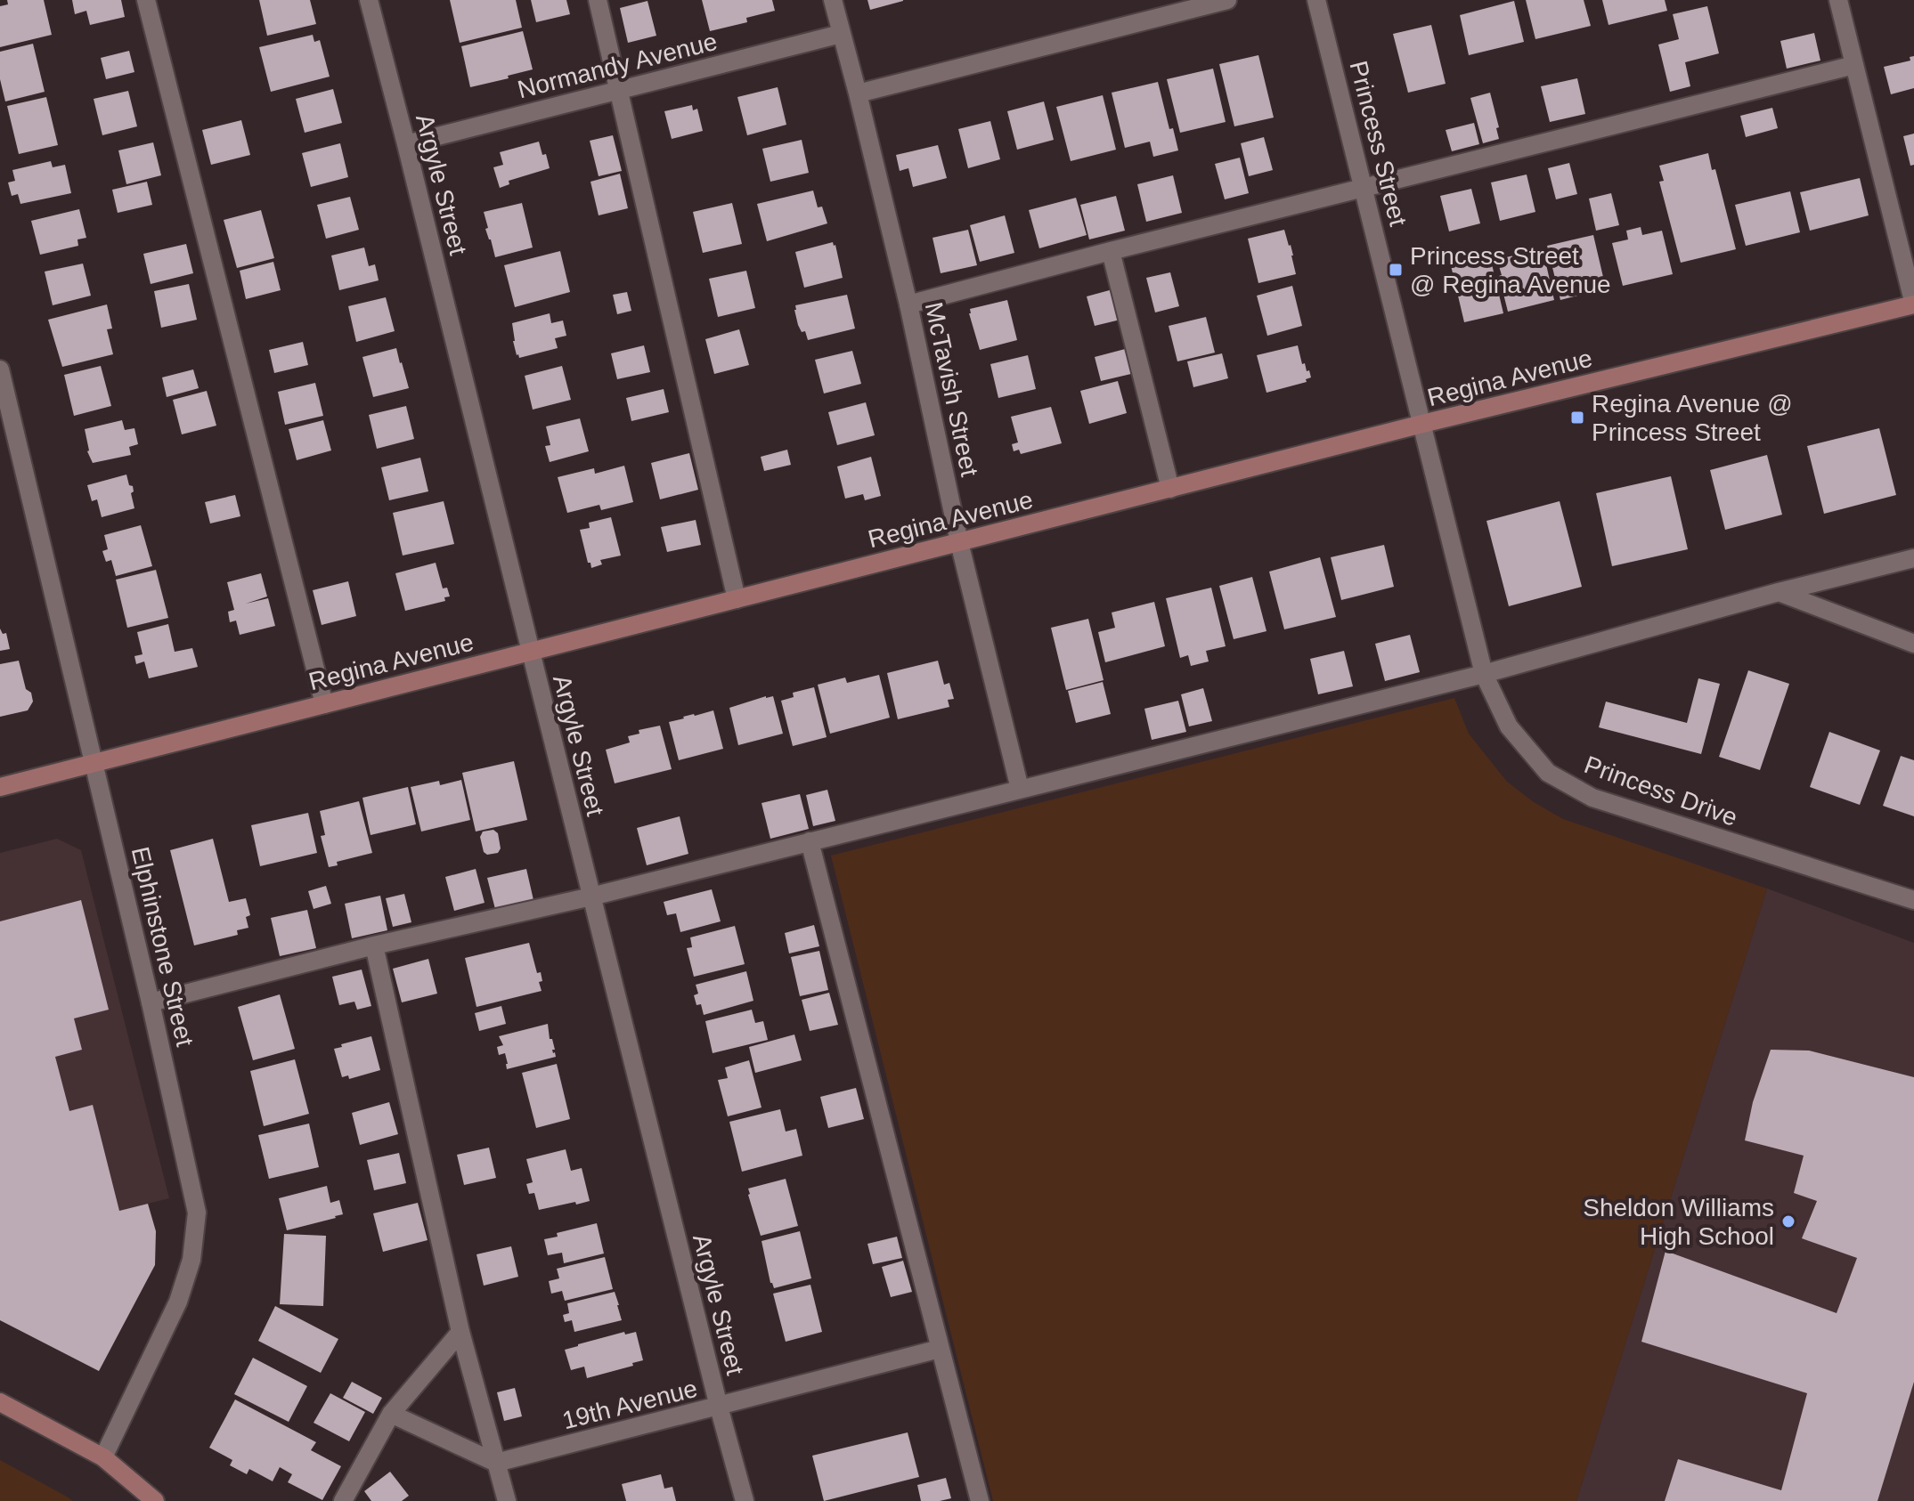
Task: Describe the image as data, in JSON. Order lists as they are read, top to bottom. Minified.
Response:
{"streets":{"street":["Normandy Avenue","Princess Street","Argyle Street","Regina Avenue","McTavish Street","Princess Drive","Elphinstone Street","19th Avenue"]},"crossings":[["Normandy Avenue","Argyle Street"],["Normandy Avenue","McTavish Street"],["Princess Street","Regina Avenue"],["Princess Street","Princess Drive"],["Argyle Street","Regina Avenue"],["Argyle Street","19th Avenue"],["Regina Avenue","McTavish Street"],["Regina Avenue","Princess Drive"],["Regina Avenue","Elphinstone Street"]],"places":{"transit":["Princess Street @ Regina Avenue","Regina Avenue @ Princess Street"],"other":["Sheldon Williams High School"]}}
